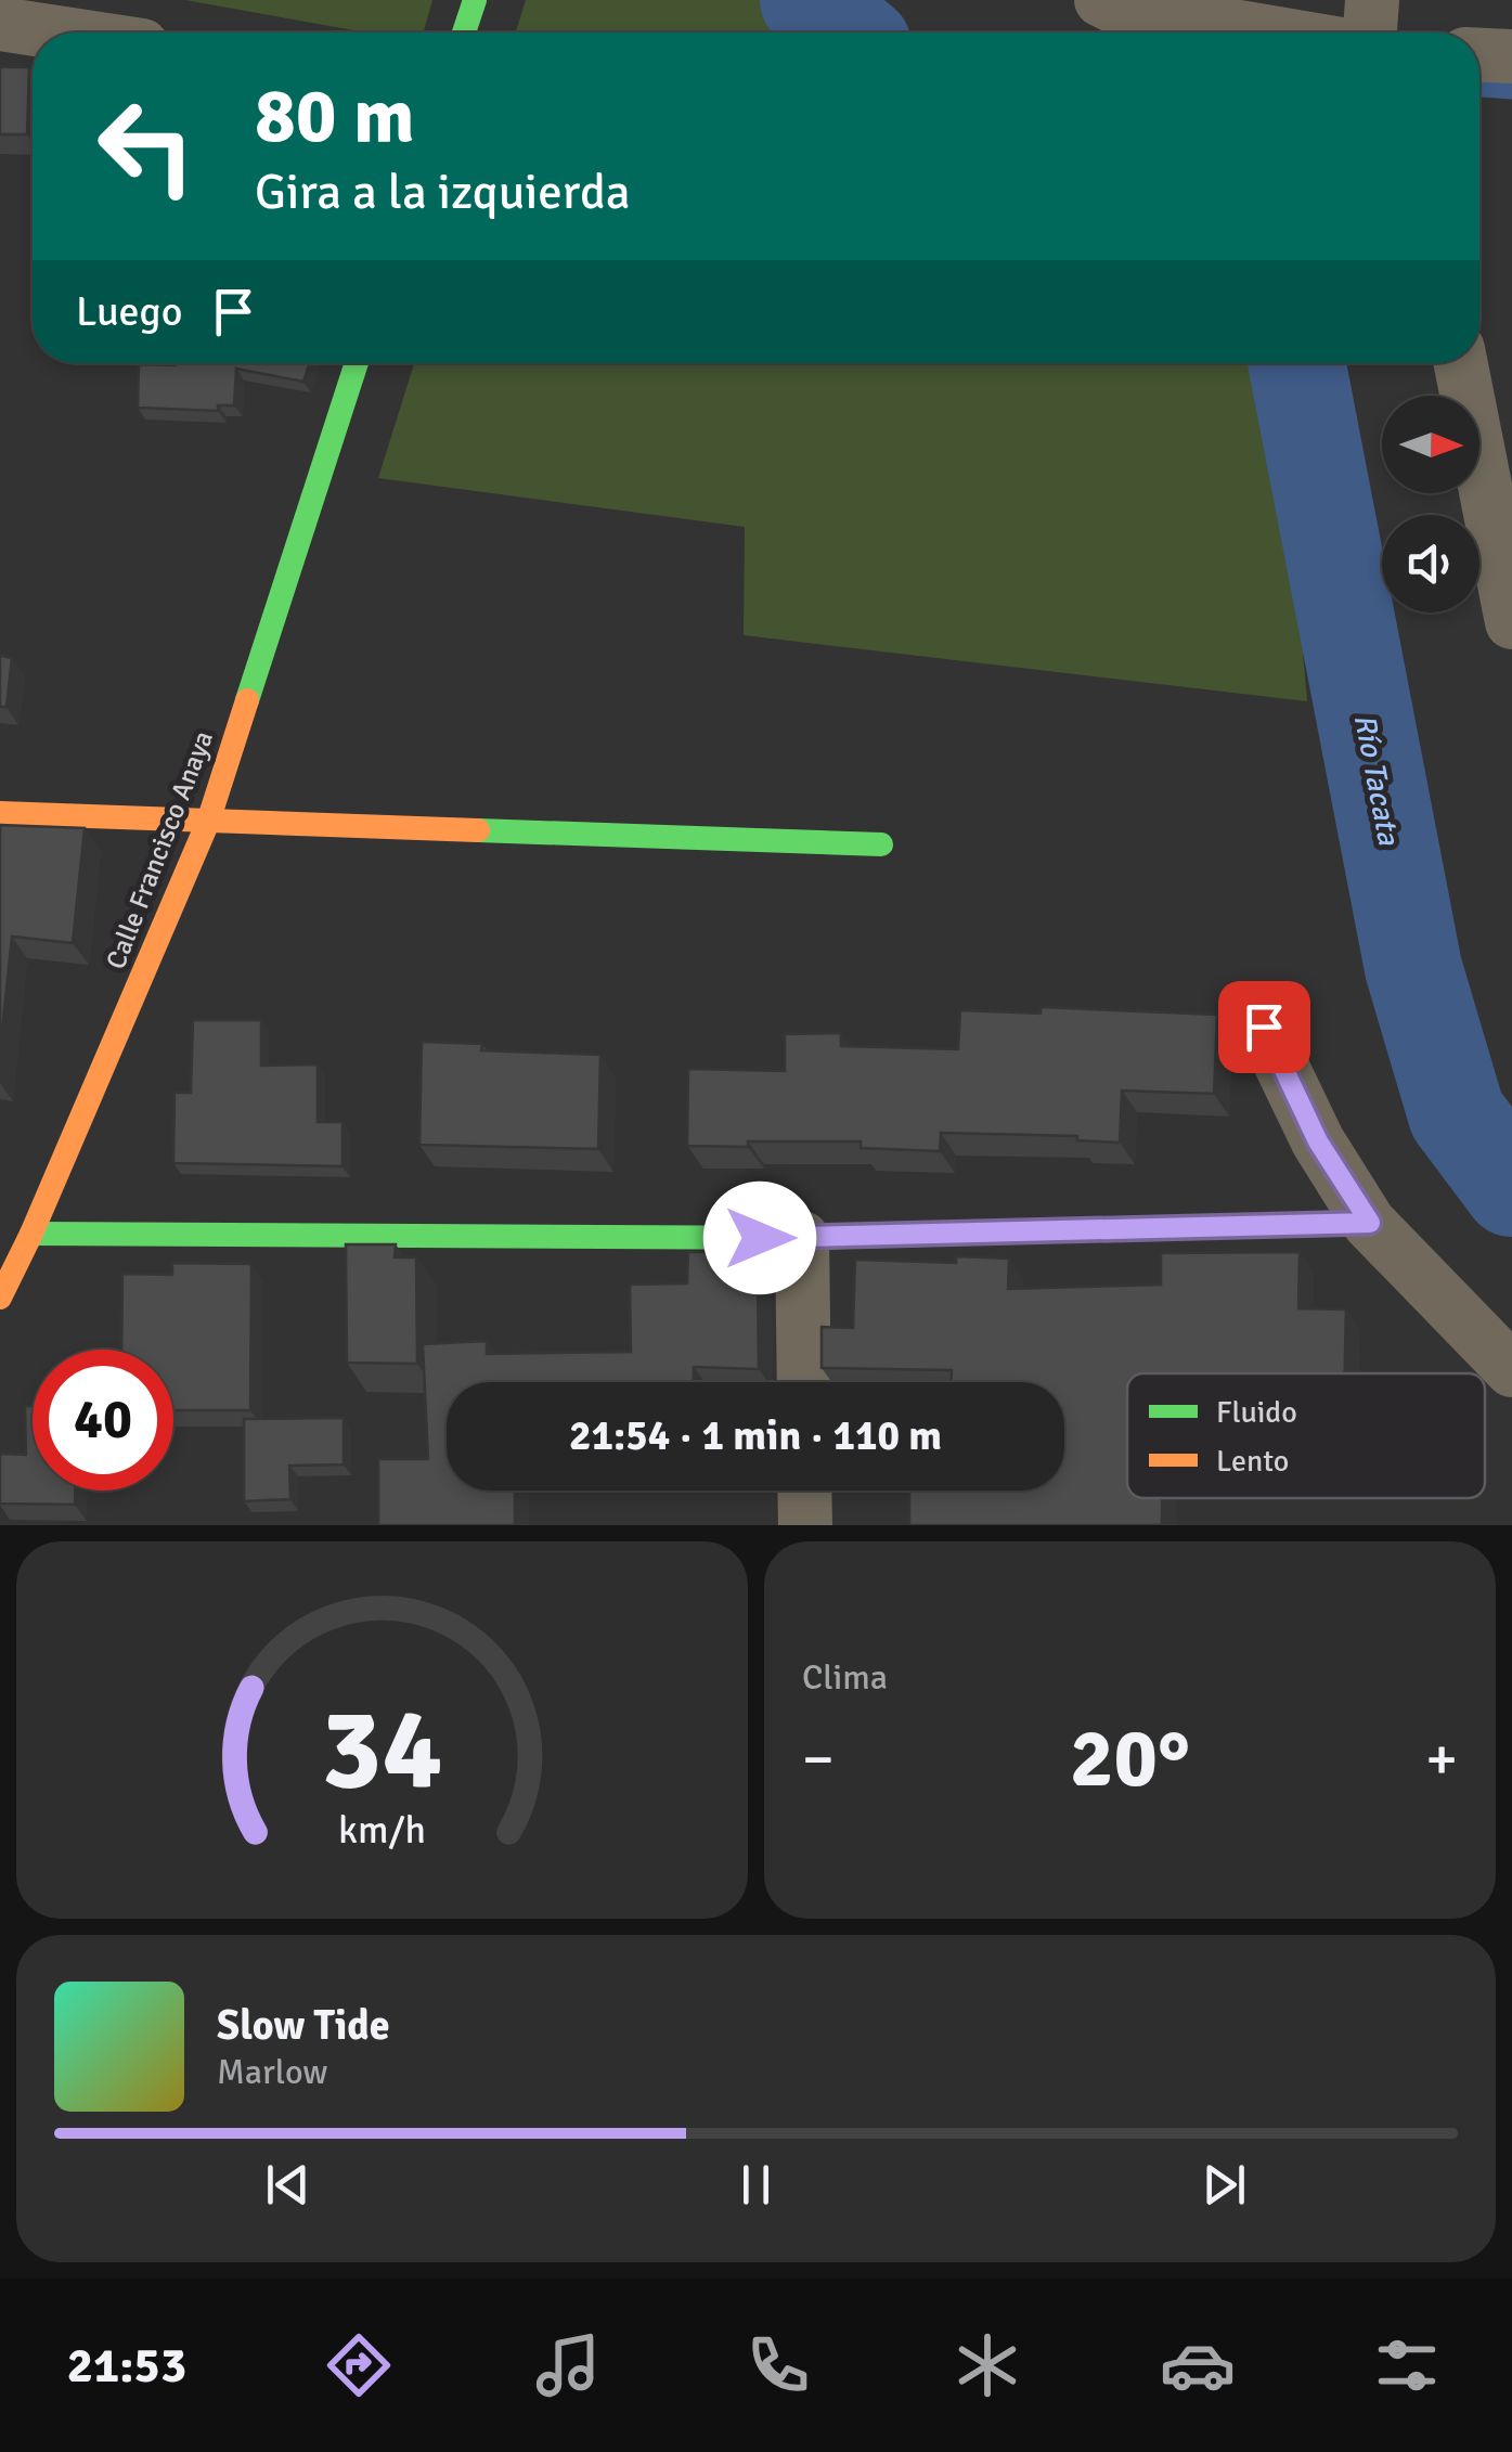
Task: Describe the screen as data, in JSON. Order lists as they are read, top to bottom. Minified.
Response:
{"streets":{"street":["Calle Francisco Anaya"]},"water":["Río Tacata"],"legend":["Fluido","Lento"],"north":"right","page":{"turn":["80 m","Gira a la izquierda"],"then":"Luego","limit":"40","trip":"21:54 · 1 min · 110 m","tile":"Clima","heat":["−","20°","+"],"song":["Slow Tide","Marlow"],"tabs":"21:53","gauge":["34","km/h"]}}
